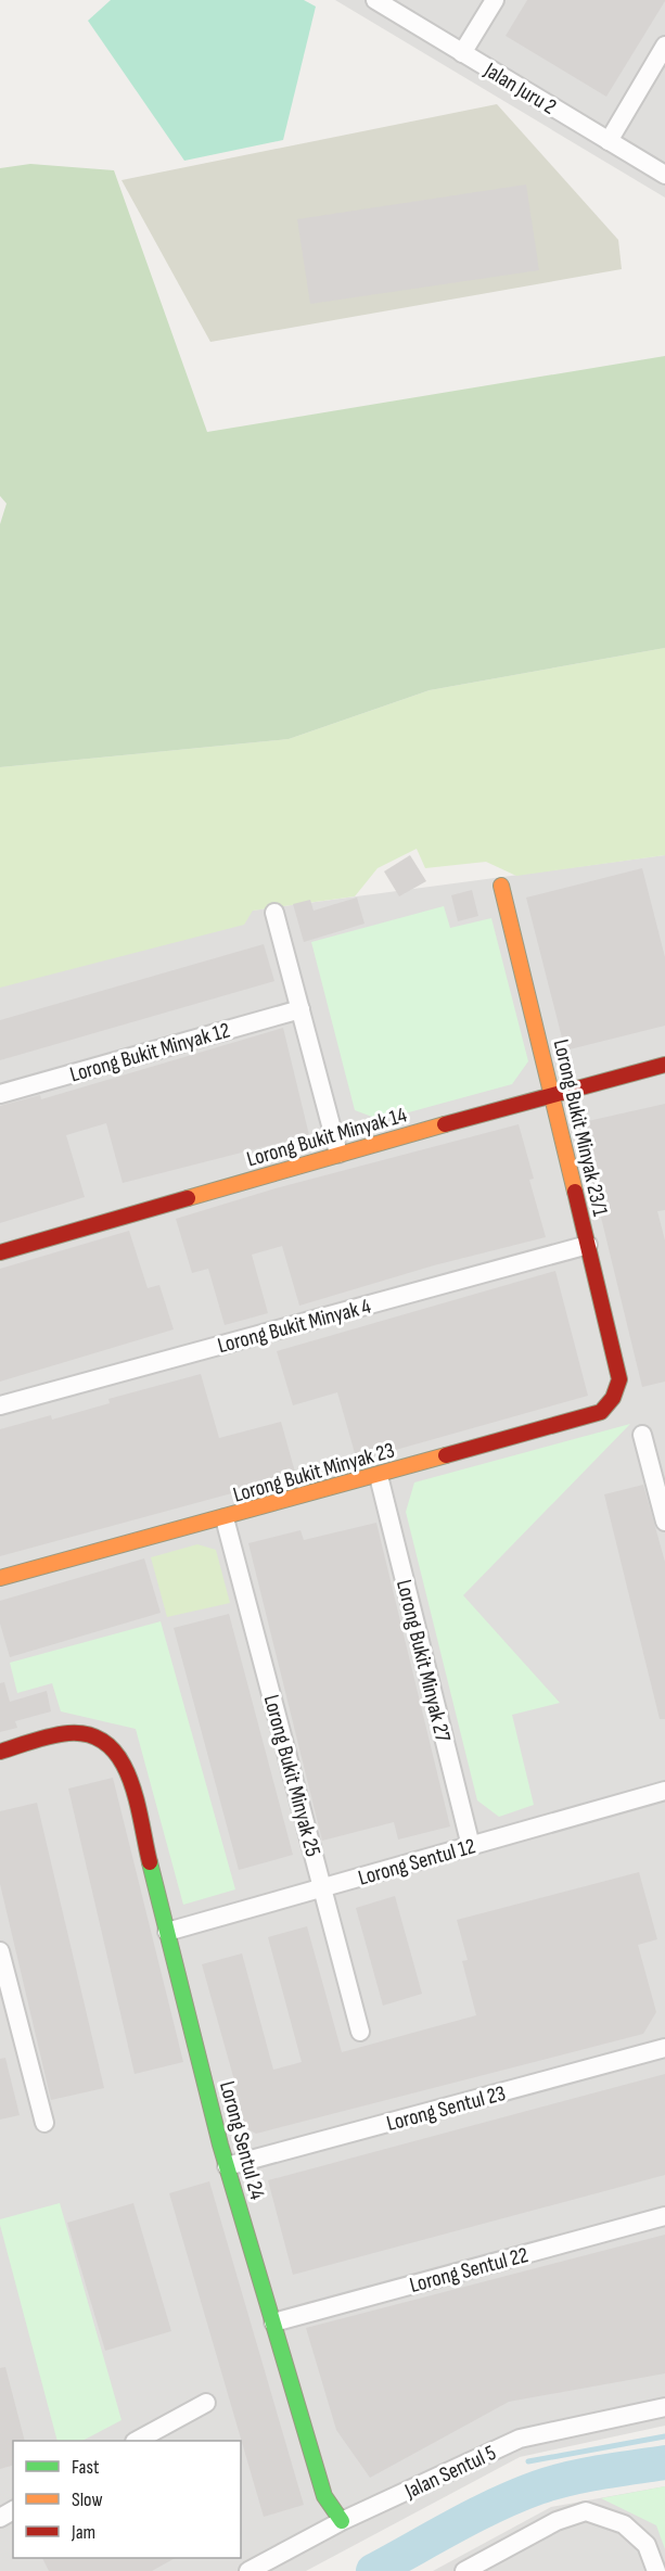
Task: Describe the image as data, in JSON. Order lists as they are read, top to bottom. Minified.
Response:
{"streets":{"street":["Jalan Juru 2","Lorong Bukit Minyak 12","Lorong Bukit Minyak 23/1","Lorong Bukit Minyak 14","Lorong Bukit Minyak 4","Lorong Bukit Minyak 23","Lorong Bukit Minyak 27","Lorong Bukit Minyak 25","Lorong Sentul 12","Lorong Sentul 23","Lorong Sentul 24","Lorong Sentul 22","Jalan Sentul 5"]},"crossings":[["Lorong Bukit Minyak 23/1","Lorong Bukit Minyak 14"],["Lorong Bukit Minyak 23/1","Lorong Bukit Minyak 4"],["Lorong Bukit Minyak 23/1","Lorong Bukit Minyak 23"],["Lorong Bukit Minyak 23","Lorong Bukit Minyak 27"],["Lorong Bukit Minyak 23","Lorong Bukit Minyak 25"],["Lorong Bukit Minyak 27","Lorong Sentul 12"],["Lorong Bukit Minyak 25","Lorong Sentul 12"],["Lorong Sentul 12","Lorong Sentul 24"],["Lorong Sentul 23","Lorong Sentul 24"],["Lorong Sentul 24","Lorong Sentul 22"],["Lorong Sentul 24","Jalan Sentul 5"]],"legend":["Fast","Slow","Jam"]}
